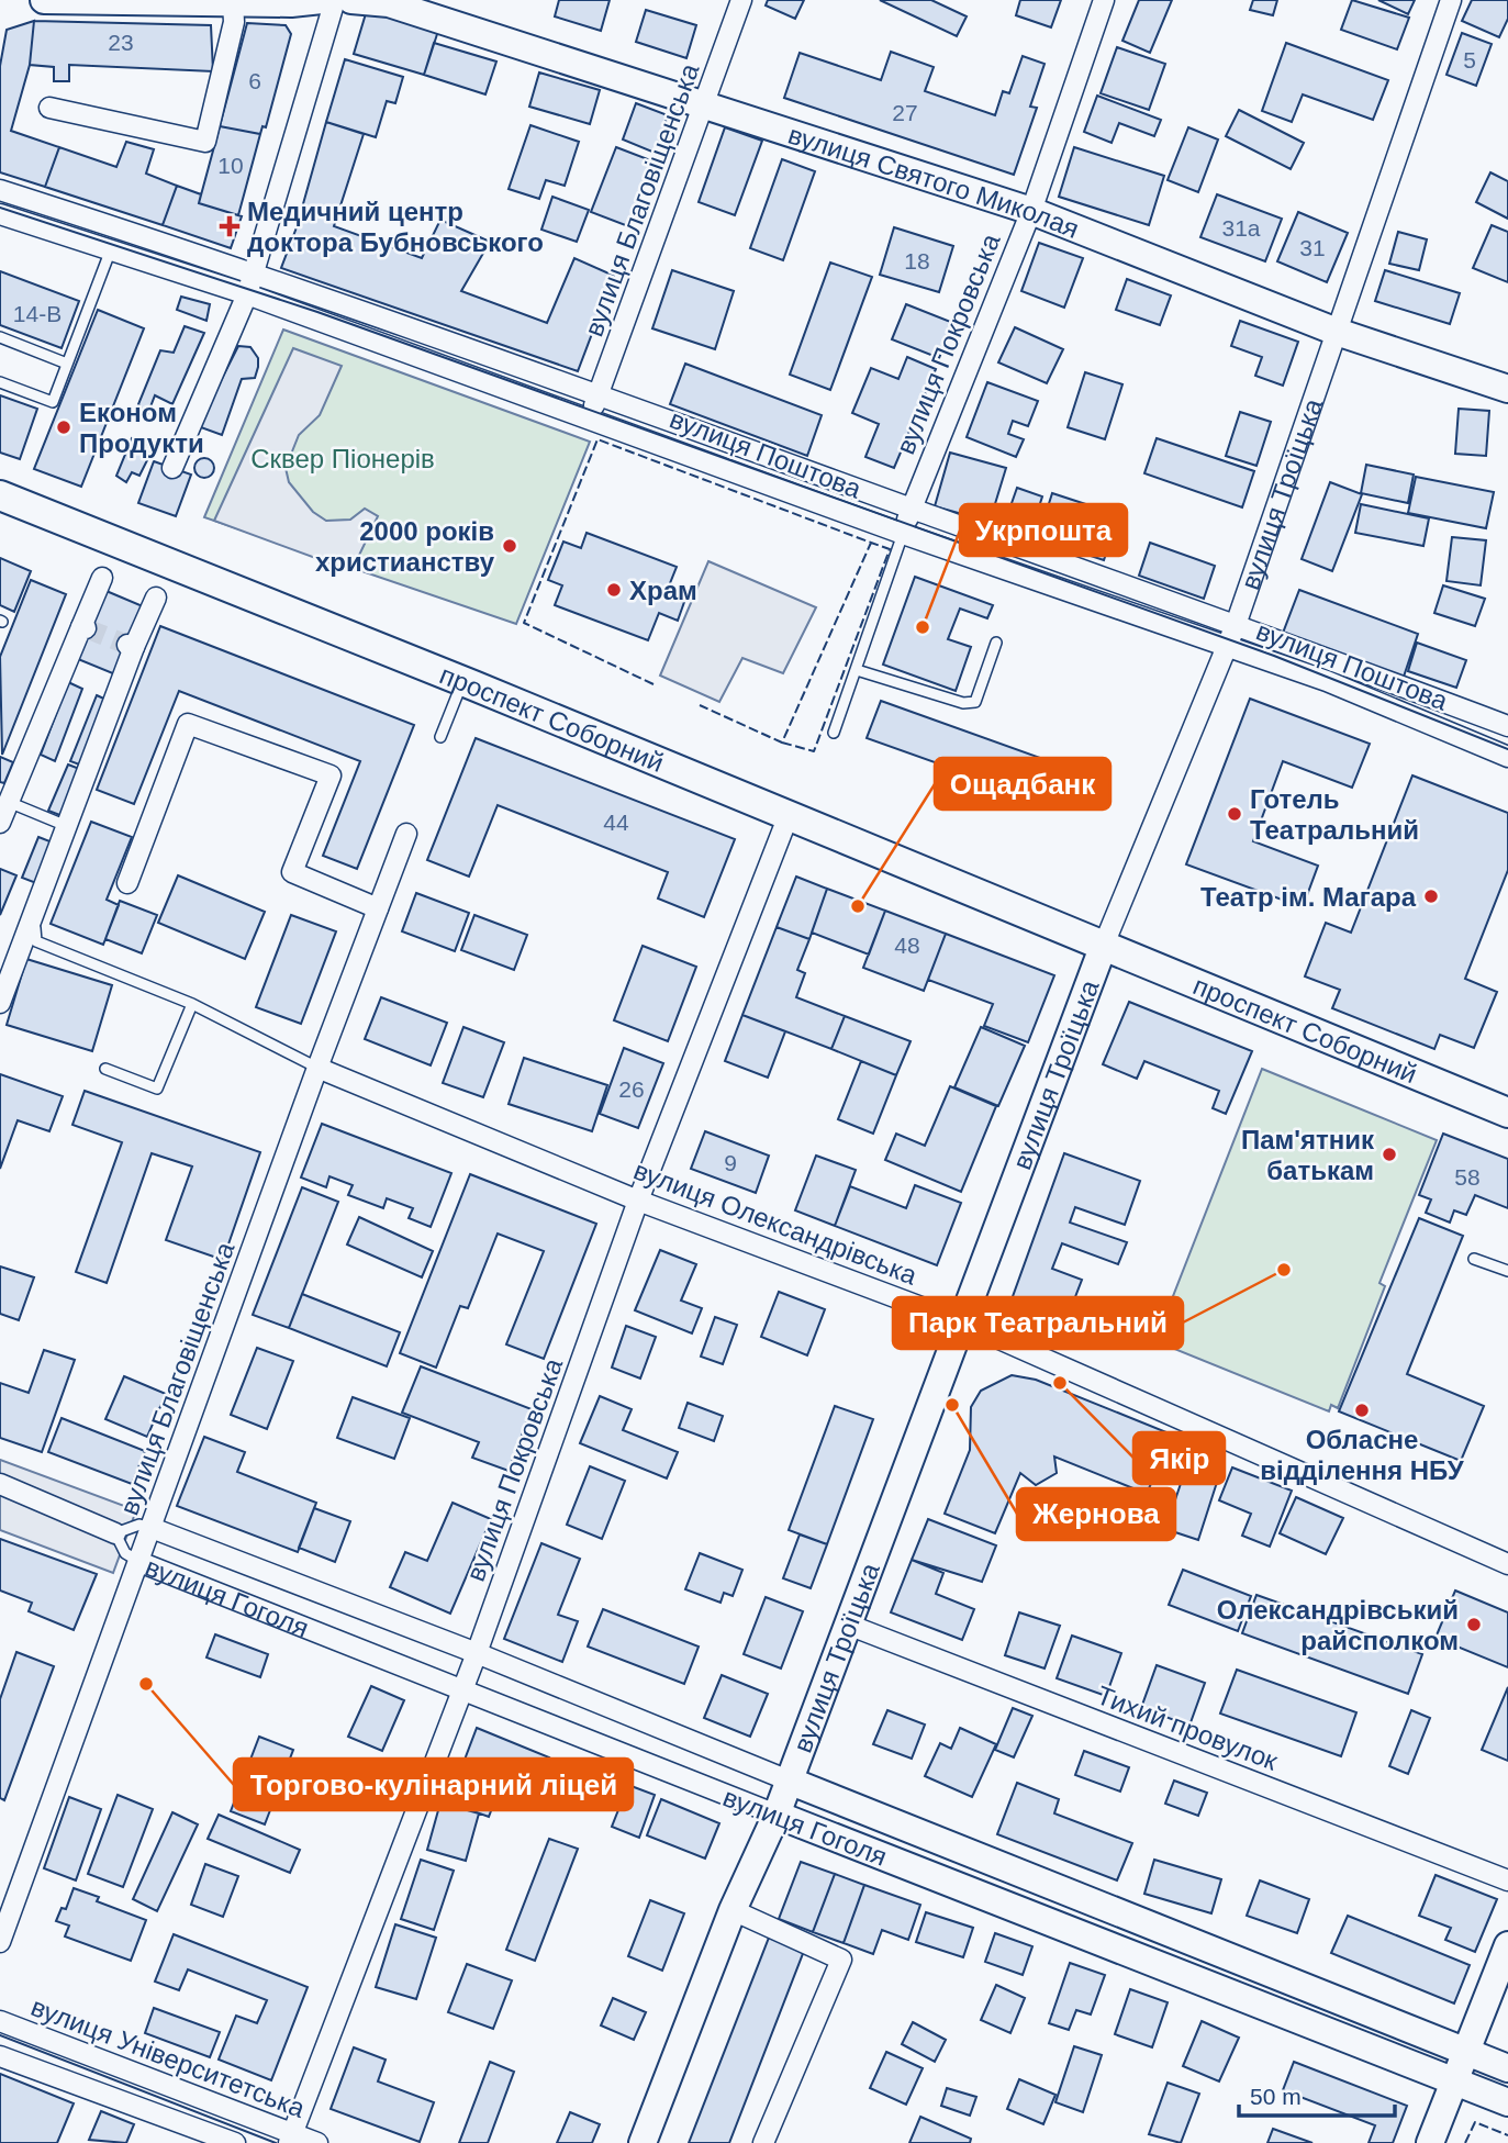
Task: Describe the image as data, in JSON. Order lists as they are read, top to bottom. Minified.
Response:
{"streets":{"main road":["проспект Соборний"],"street":["вулиця Святого Миколая","вулиця Благовіщенська","вулиця Покровська","вулиця Поштова","вулиця Троїцька","вулиця Олександрівська","вулиця Гоголя","Тихий провулок","вулиця Університетська"]},"crossings":[["вулиця Святого Миколая","вулиця Благовіщенська"],["вулиця Святого Миколая","вулиця Покровська"],["вулиця Святого Миколая","вулиця Троїцька"],["вулиця Благовіщенська","вулиця Поштова"],["вулиця Благовіщенська","вулиця Олександрівська"],["вулиця Благовіщенська","вулиця Гоголя"],["вулиця Покровська","вулиця Поштова"],["вулиця Покровська","проспект Соборний"],["вулиця Покровська","вулиця Олександрівська"],["вулиця Покровська","вулиця Гоголя"],["вулиця Покровська","вулиця Університетська"],["вулиця Поштова","вулиця Троїцька"],["вулиця Троїцька","проспект Соборний"],["вулиця Троїцька","вулиця Олександрівська"],["вулиця Троїцька","вулиця Гоголя"],["вулиця Троїцька","Тихий провулок"]],"parks":["Сквер Піонерів"],"places":{"health":["Медичний центр доктора Бубновського"],"other":["Економ Продукти","2000 років христианству","Храм","Укрпошта","Готель Театральний","Театр ім. Магара","Ощадбанк","Пам'ятник батькам","Парк Театральний","Якір","Жернова","Обласне відділення НБУ","Олександрівський райсполком","Торгово-кулінарний ліцей"]},"house_numbers":["23","5","6","27","10","31а","31","18","14-В","44","48","26","9","58"],"scale_bar":"50 m"}
